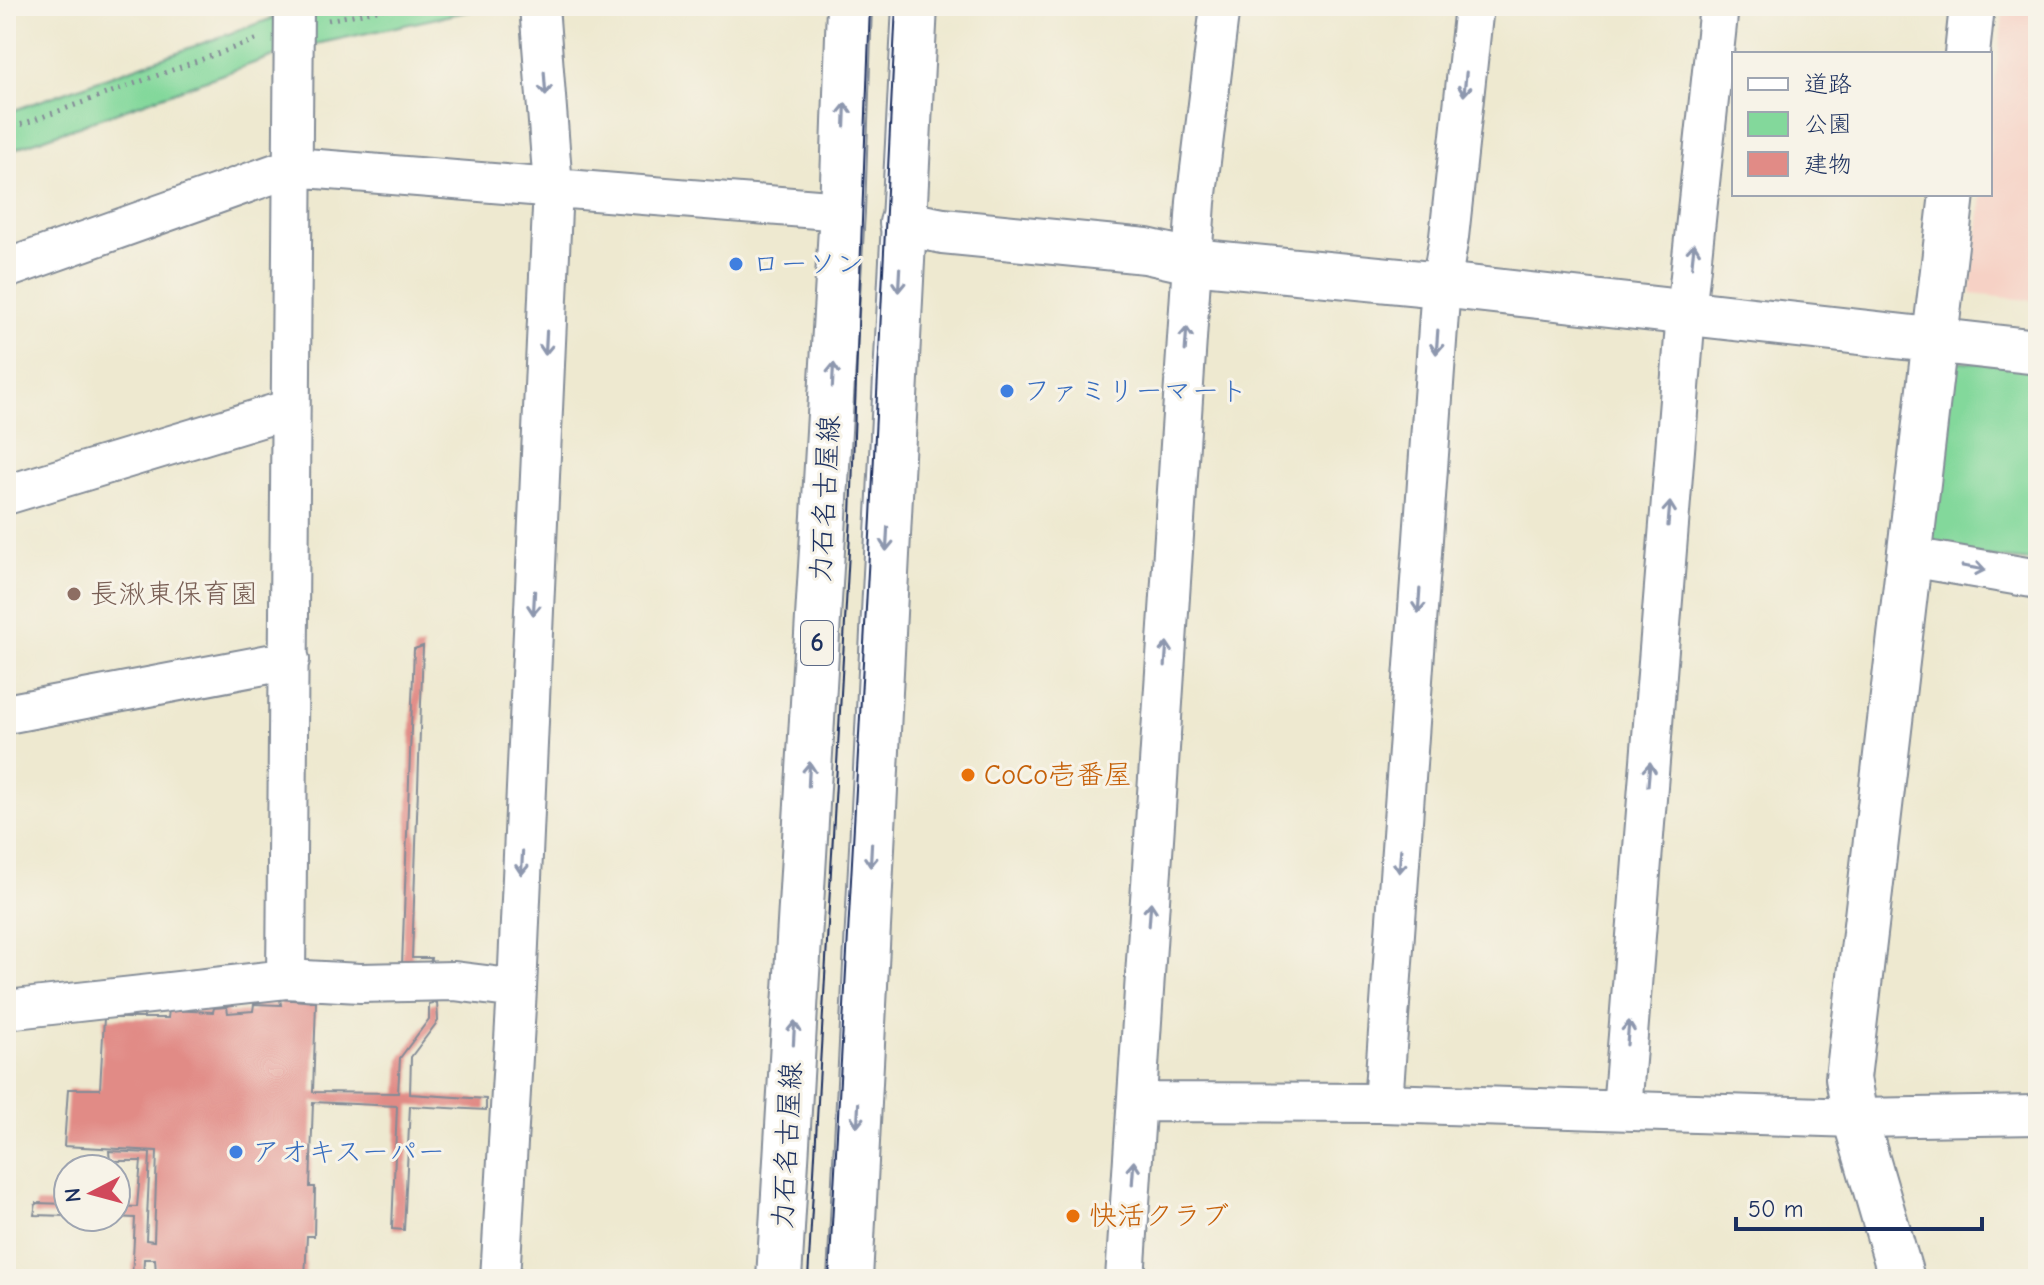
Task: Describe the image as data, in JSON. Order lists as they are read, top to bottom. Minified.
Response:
{"streets":{"main road":["力石名古屋線","6"]},"places":["ローソン","ファミリーマート","長湫東保育園","CoCo壱番屋","アオキスーパー","快活クラブ"],"legend":["道路","公園","建物"],"scale_bar":"50 m","north":"left"}
